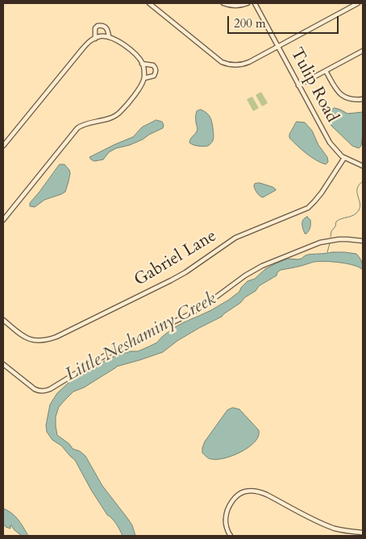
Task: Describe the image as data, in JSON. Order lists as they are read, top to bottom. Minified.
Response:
{"streets":{"street":["Tulip Road","Gabriel Lane"]},"crossings":[["Tulip Road","Gabriel Lane"]],"water":["Little Neshaminy Creek"],"scale_bar":"200 m"}
